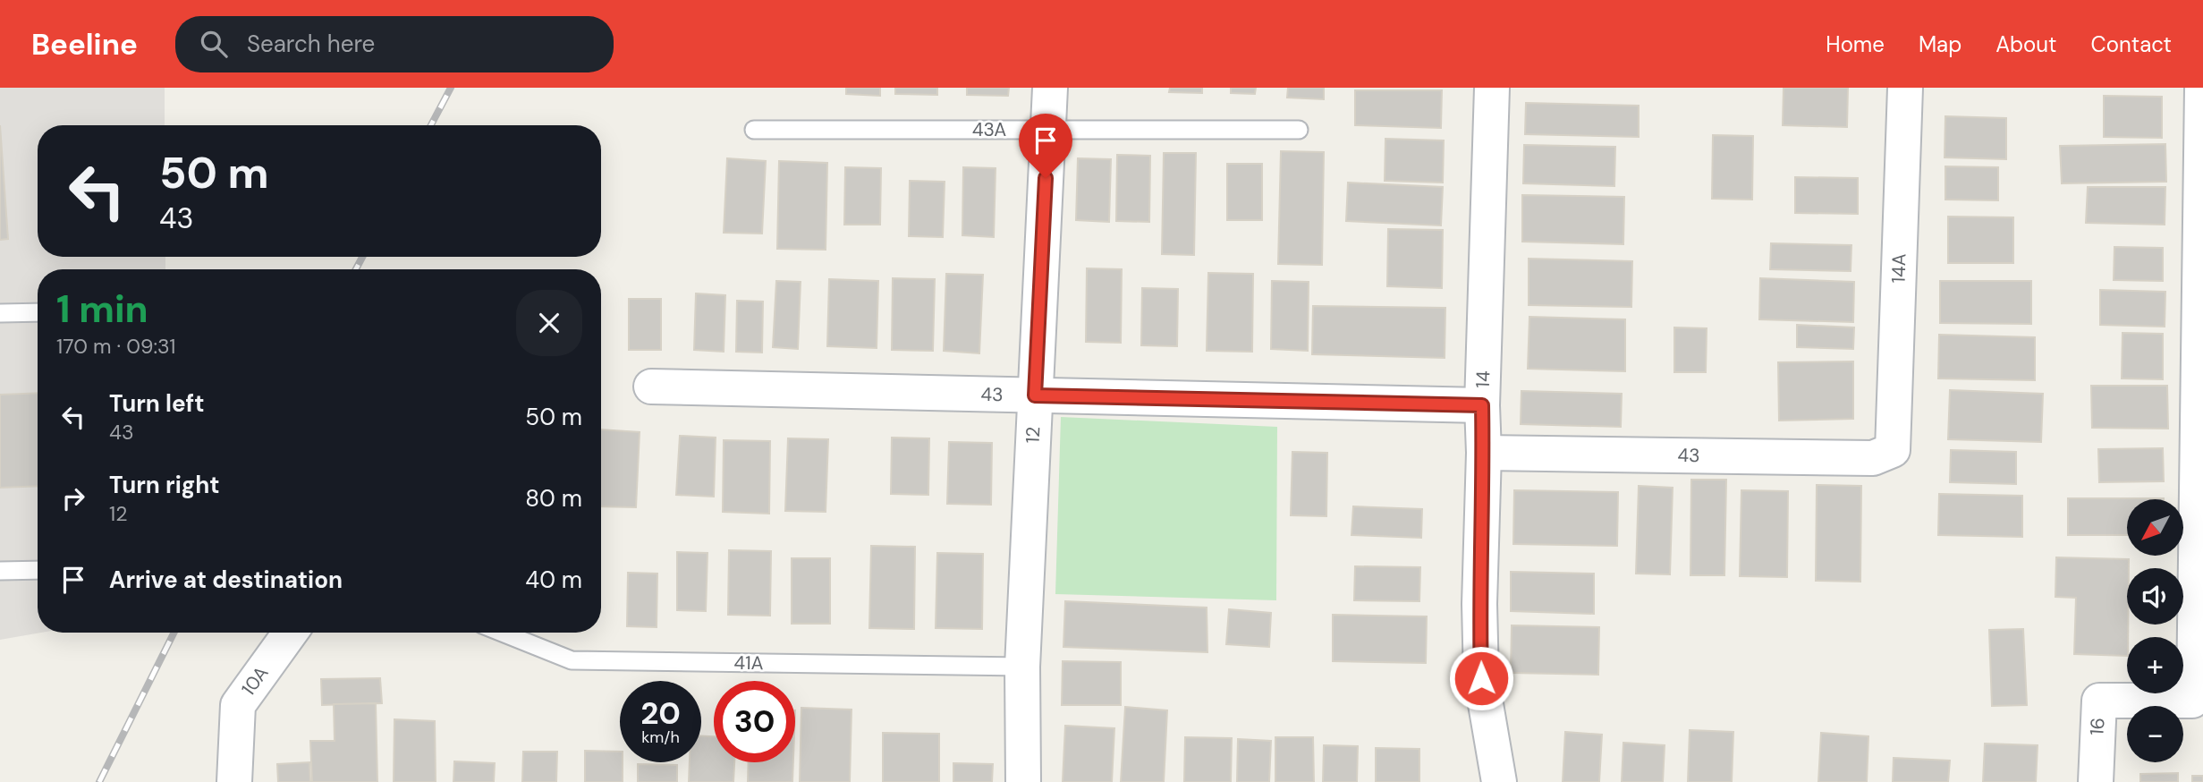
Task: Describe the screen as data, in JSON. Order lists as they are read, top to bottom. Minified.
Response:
{"streets":{"street":["14A","14","43","12","10A","16"],"lane":["43A","41A"]},"crossings":[["43A","12"],["14A","43"],["14","43"],["43","12"],["12","41A"]],"north":"bottom left","page":{"header":"Beeline","search":"Search here","nav":["Home","Map","About","Contact"],"turn":["50 m","43"],"heading":["1 min","170 m · 09:31"],"list":[{"name":"Turn left","note":"43","value":"50 m"},{"name":"Turn right","note":"12","value":"80 m"},{"name":"Arrive at destination","value":"40 m"}],"map_buttons":["+","−"],"speed":"20 km/h","limit":"30"}}
